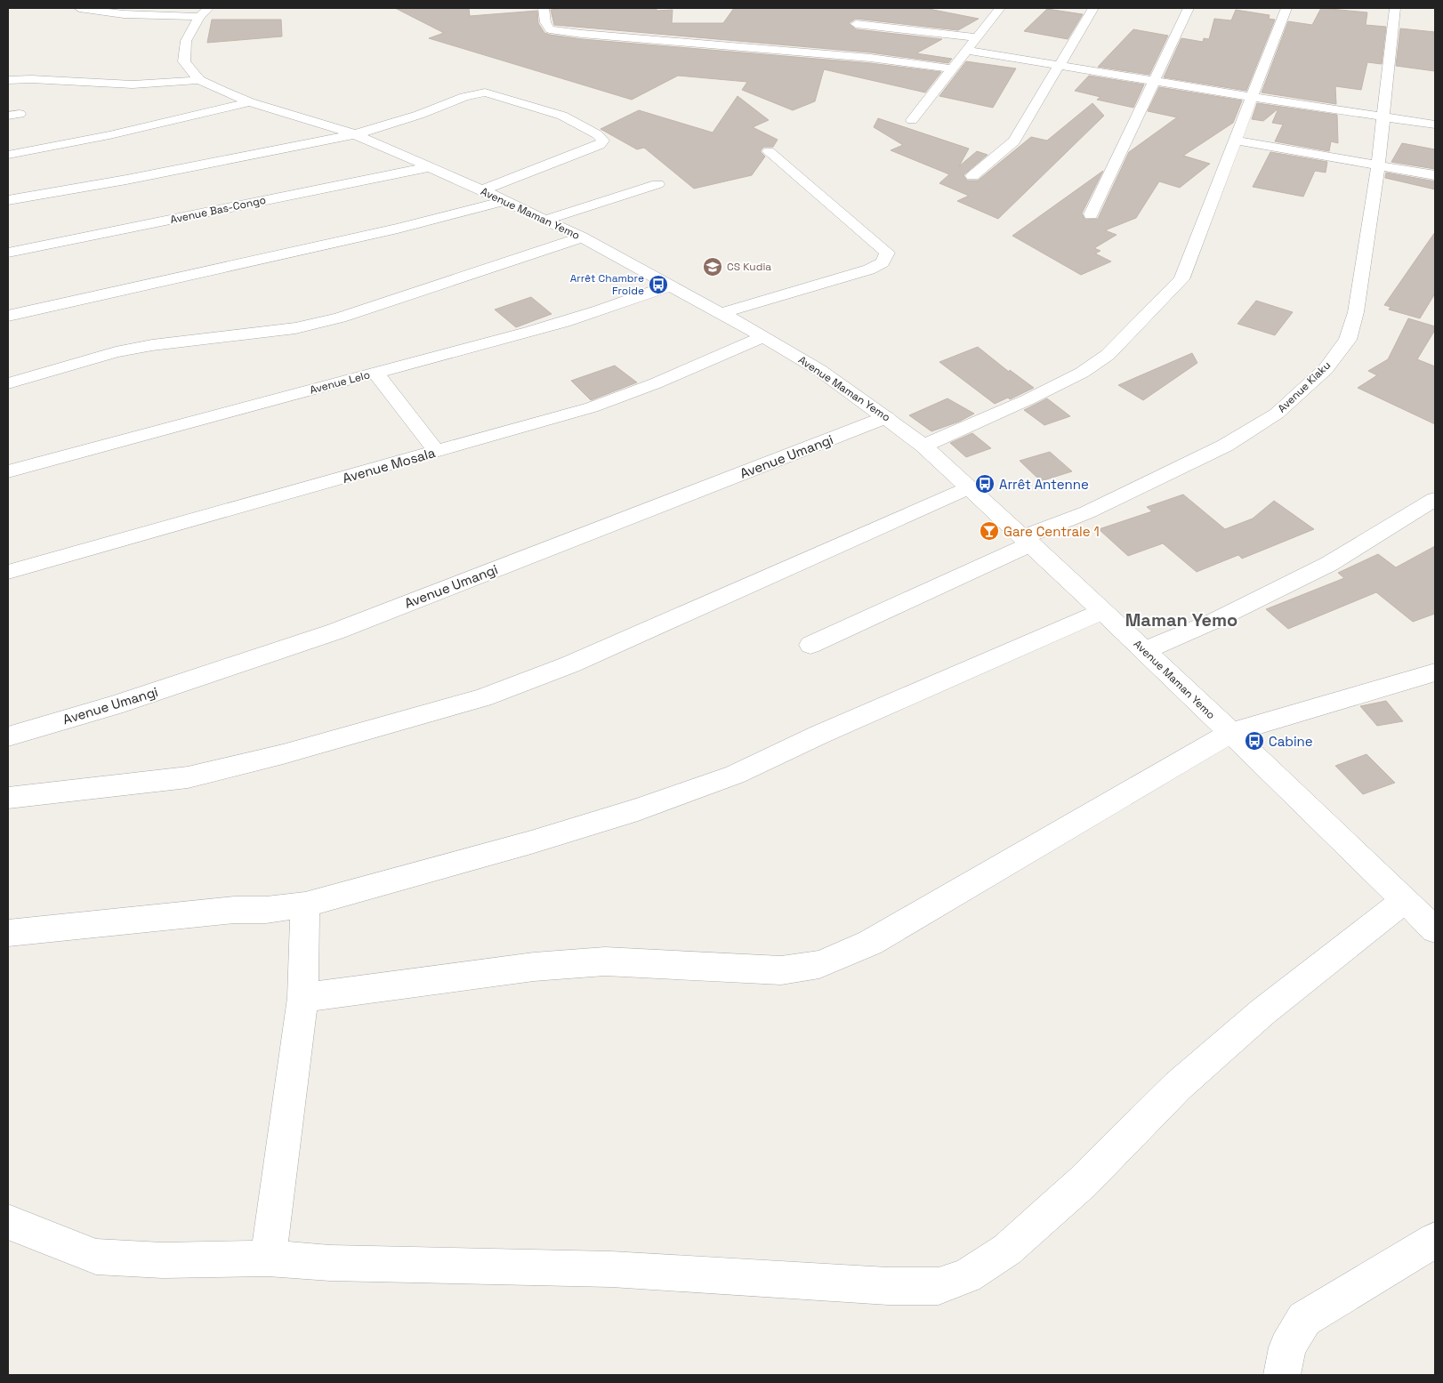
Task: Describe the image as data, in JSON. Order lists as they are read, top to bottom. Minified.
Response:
{"streets":{"street":["Avenue Bas-Congo","Avenue Maman Yemo","Avenue Lelo","Avenue Kiaku","Avenue Umangi","Avenue Mosala"]},"crossings":[["Avenue Bas-Congo","Avenue Maman Yemo"],["Avenue Maman Yemo","Avenue Lelo"],["Avenue Maman Yemo","Avenue Kiaku"],["Avenue Maman Yemo","Avenue Umangi"],["Avenue Maman Yemo","Avenue Mosala"]],"districts":["Maman Yemo"],"places":{"school or university":["CS Kudia"],"bus stop":["Arrêt Chambre Froide","Arrêt Antenne","Cabine"],"bar":["Gare Centrale 1"]}}
